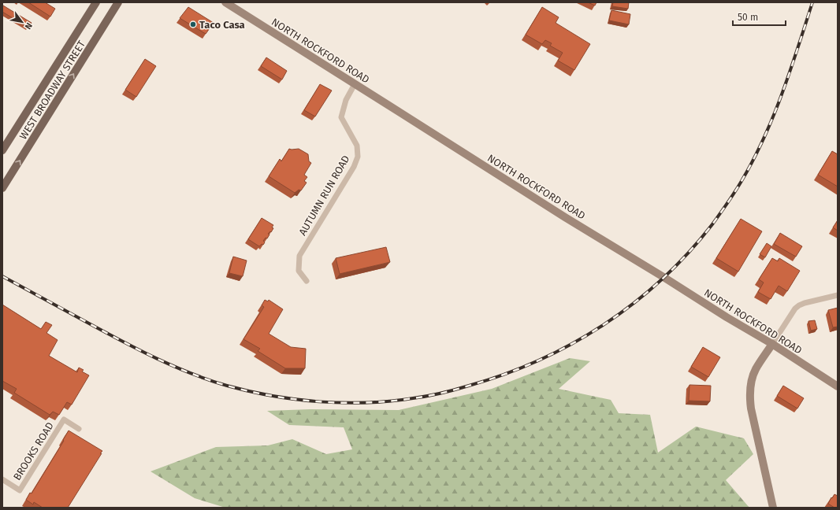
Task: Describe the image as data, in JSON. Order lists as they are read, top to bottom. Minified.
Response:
{"streets":{"main road":["WEST BROADWAY STREET"],"street":["NORTH ROCKFORD ROAD","AUTUMN RUN ROAD","BROOKS ROAD"]},"crossings":[["NORTH ROCKFORD ROAD","AUTUMN RUN ROAD"]],"places":["Taco Casa"],"scale_bar":"50 m","north":"bottom right"}
